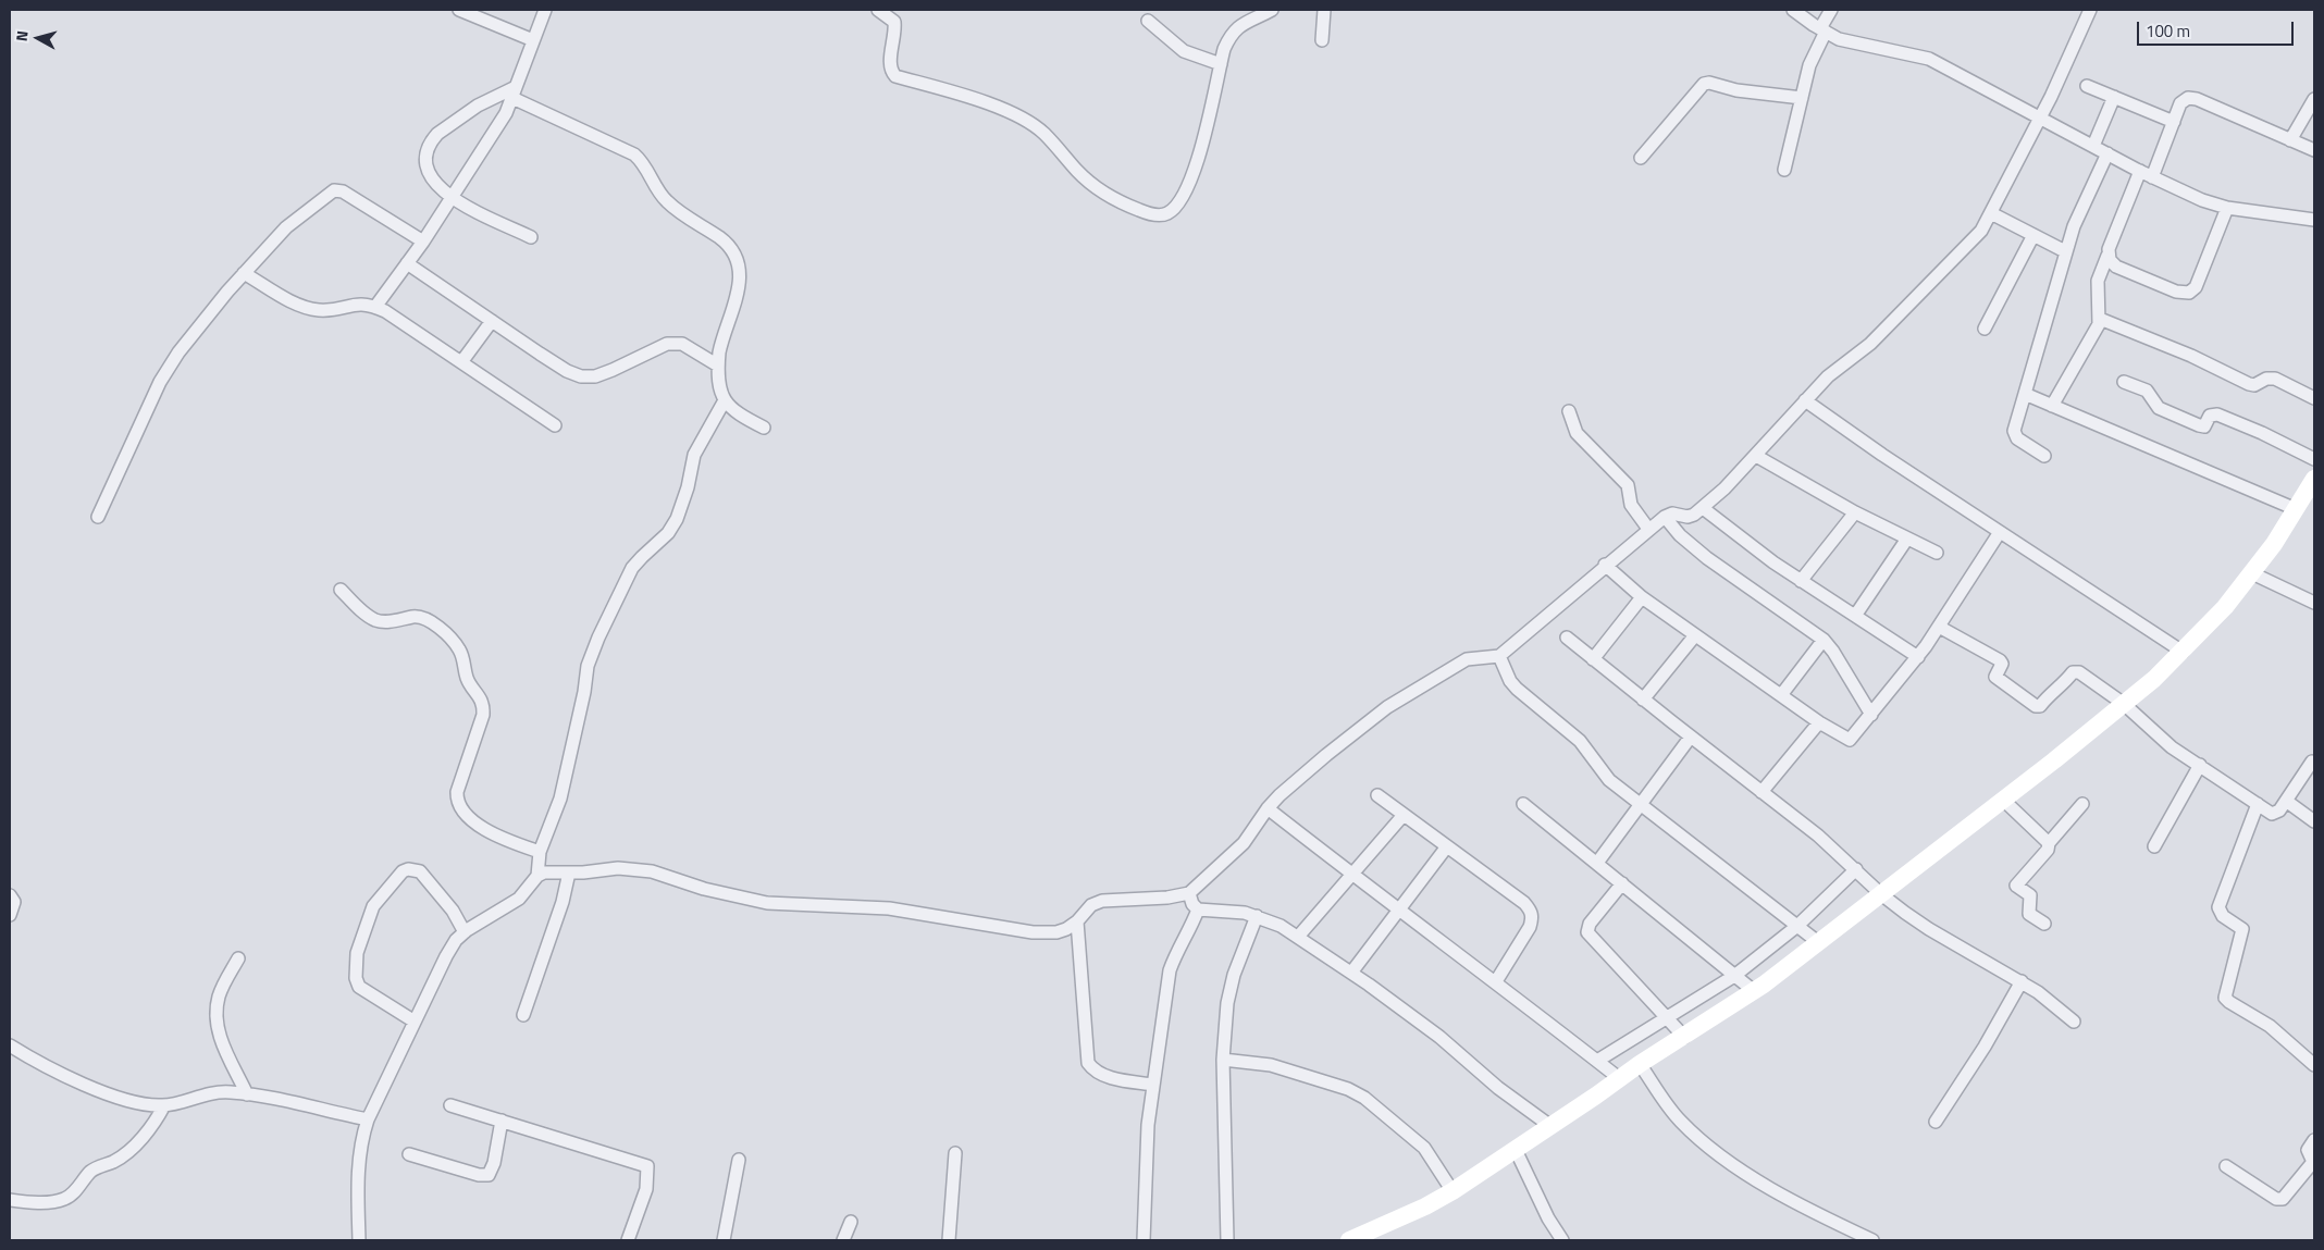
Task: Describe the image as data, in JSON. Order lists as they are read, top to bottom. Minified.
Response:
{"scale_bar":"100 m","north":"left"}
